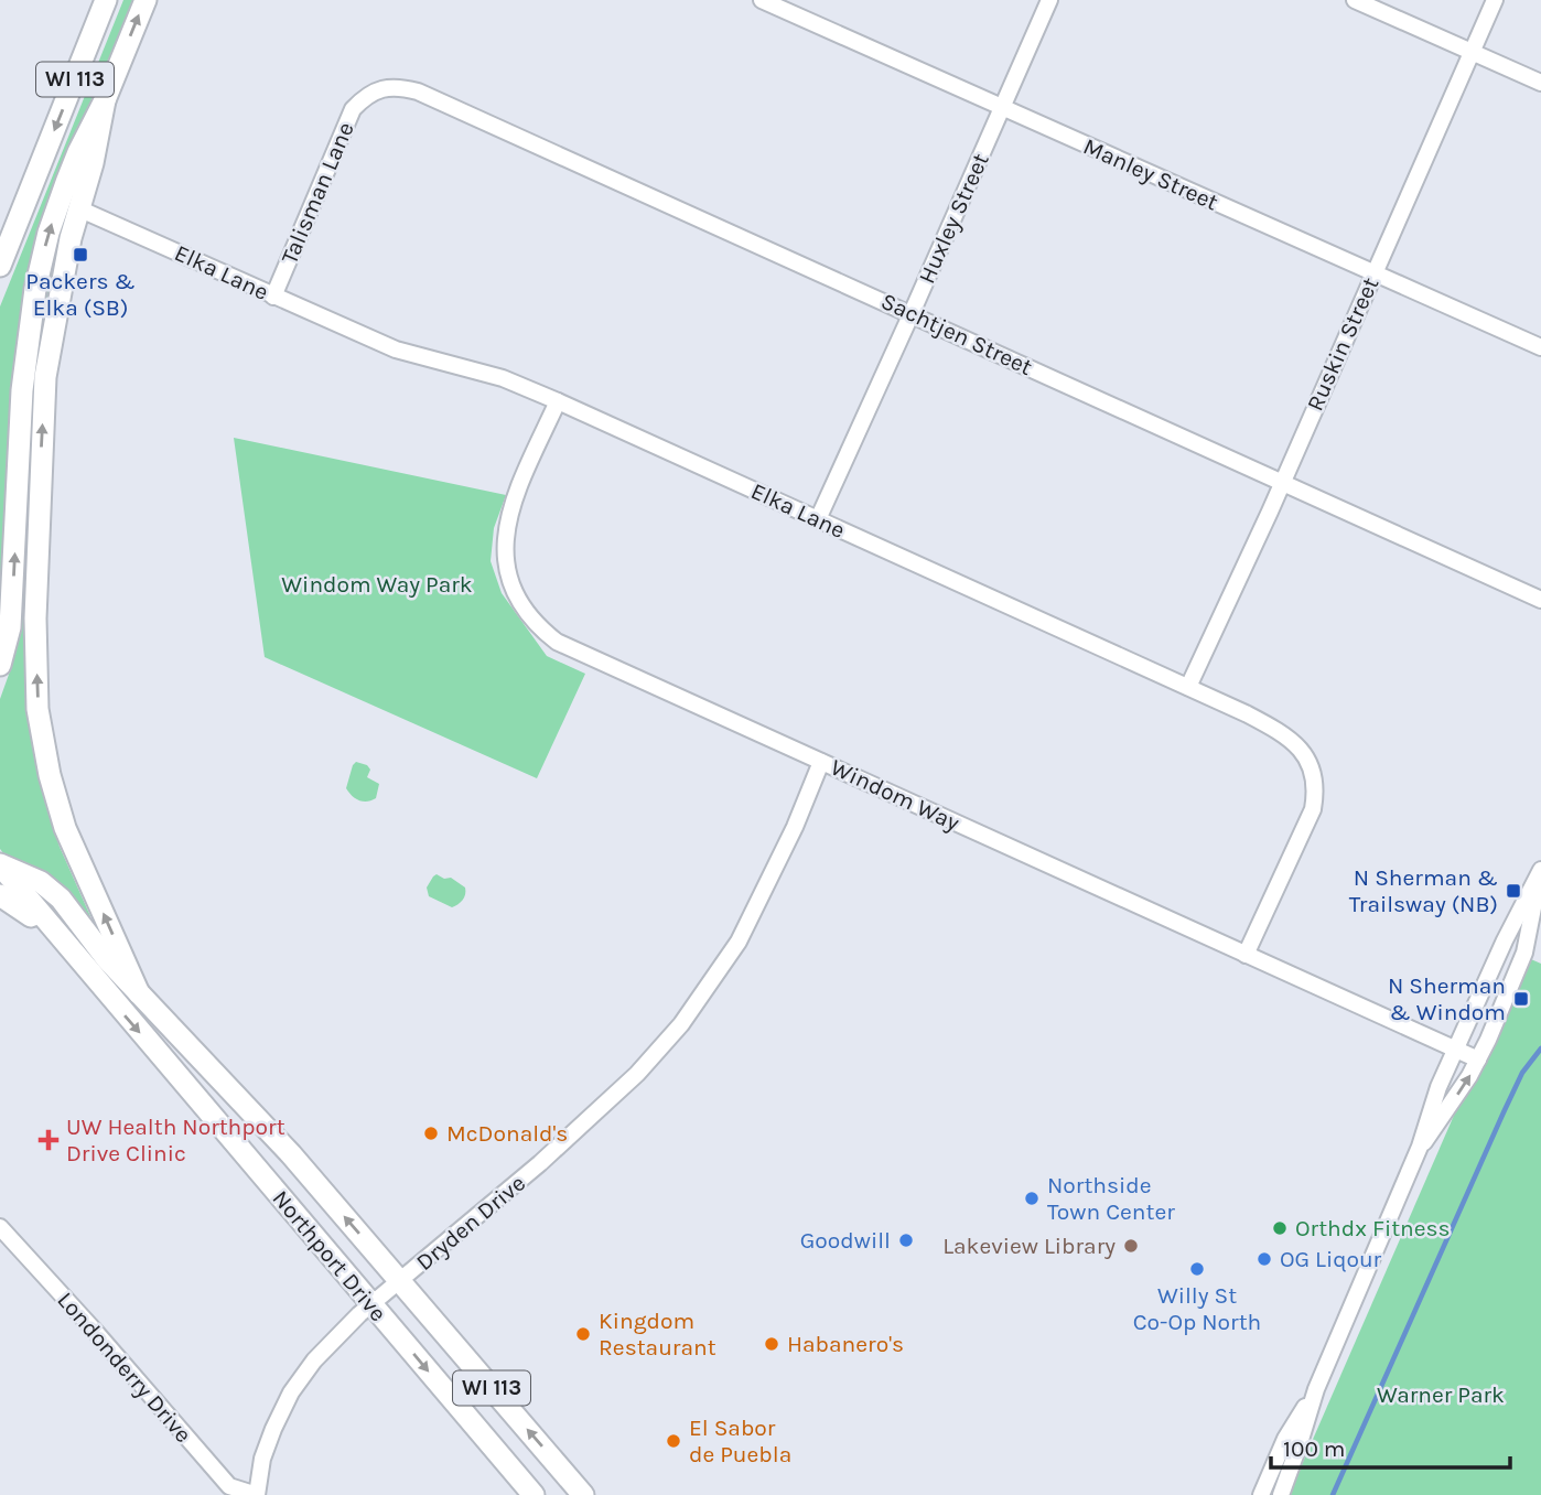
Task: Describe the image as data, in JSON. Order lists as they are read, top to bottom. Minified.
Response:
{"streets":{"main road":["WI 113","Northport Drive"],"street":["Manley Street","Talisman Lane","Huxley Street","Elka Lane","Sachtjen Street","Ruskin Street","Windom Way","Dryden Drive","Londonderry Drive"]},"crossings":[["WI 113","Elka Lane"],["WI 113","Northport Drive"],["Manley Street","Huxley Street"],["Manley Street","Ruskin Street"],["Talisman Lane","Elka Lane"],["Talisman Lane","Sachtjen Street"],["Huxley Street","Elka Lane"],["Huxley Street","Sachtjen Street"],["Elka Lane","Ruskin Street"],["Elka Lane","Windom Way"],["Sachtjen Street","Ruskin Street"],["Windom Way","Dryden Drive"],["Dryden Drive","Northport Drive"],["Dryden Drive","Londonderry Drive"]],"parks":["Windom Way Park","Warner Park"],"places":{"transit":["Packers & Elka (SB)","N Sherman & Trailsway (NB)","N Sherman & Windom"],"other":["McDonald's","Northside Town Center","Orthdx Fitness","Goodwill","Lakeview Library","OG Liqour","Willy St Co-Op North","Kingdom Restaurant","Habanero's","El Sabor de Puebla"],"health":["UW Health Northport Drive Clinic"]},"scale_bar":"100 m"}
